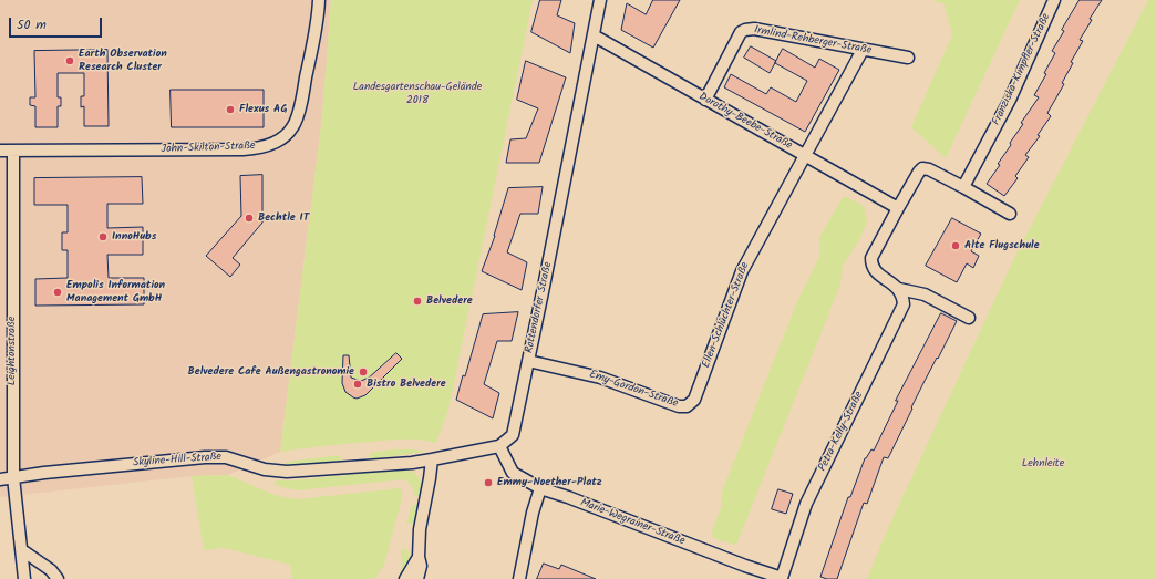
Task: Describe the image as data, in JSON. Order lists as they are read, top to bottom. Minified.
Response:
{"streets":{"street":["Irmlind-Rehberger-Straße","Franziska-Kimpfler-Straße","Dorothy-Beebe-Straße","John-Skilton-Straße","Rottendorfer Straße","Ellen-Schlüchter-Straße","Leightonstraße","Emy-Gordon-Straße","Petra-Kelly-Straße","Skyline-Hill-Straße","Marie-Wegrainer-Straße"]},"crossings":[["Irmlind-Rehberger-Straße","Dorothy-Beebe-Straße"],["Irmlind-Rehberger-Straße","Ellen-Schlüchter-Straße"],["Dorothy-Beebe-Straße","Rottendorfer Straße"],["Dorothy-Beebe-Straße","Ellen-Schlüchter-Straße"],["John-Skilton-Straße","Leightonstraße"],["Rottendorfer Straße","Emy-Gordon-Straße"],["Rottendorfer Straße","Marie-Wegrainer-Straße"],["Ellen-Schlüchter-Straße","Emy-Gordon-Straße"],["Leightonstraße","Skyline-Hill-Straße"],["Petra-Kelly-Straße","Marie-Wegrainer-Straße"]],"parks":["Landesgartenschau-Gelände 2018","Lehnleite"],"places":["Earth Observation Research Cluster","Flexus AG","Bechtle IT","InnoHubs","Alte Flugschule","Empolis Information Management GmbH","Belvedere","Belvedere Cafe Außengastronomie","Bistro Belvedere","Emmy-Noether-Platz"],"scale_bar":"50 m"}
